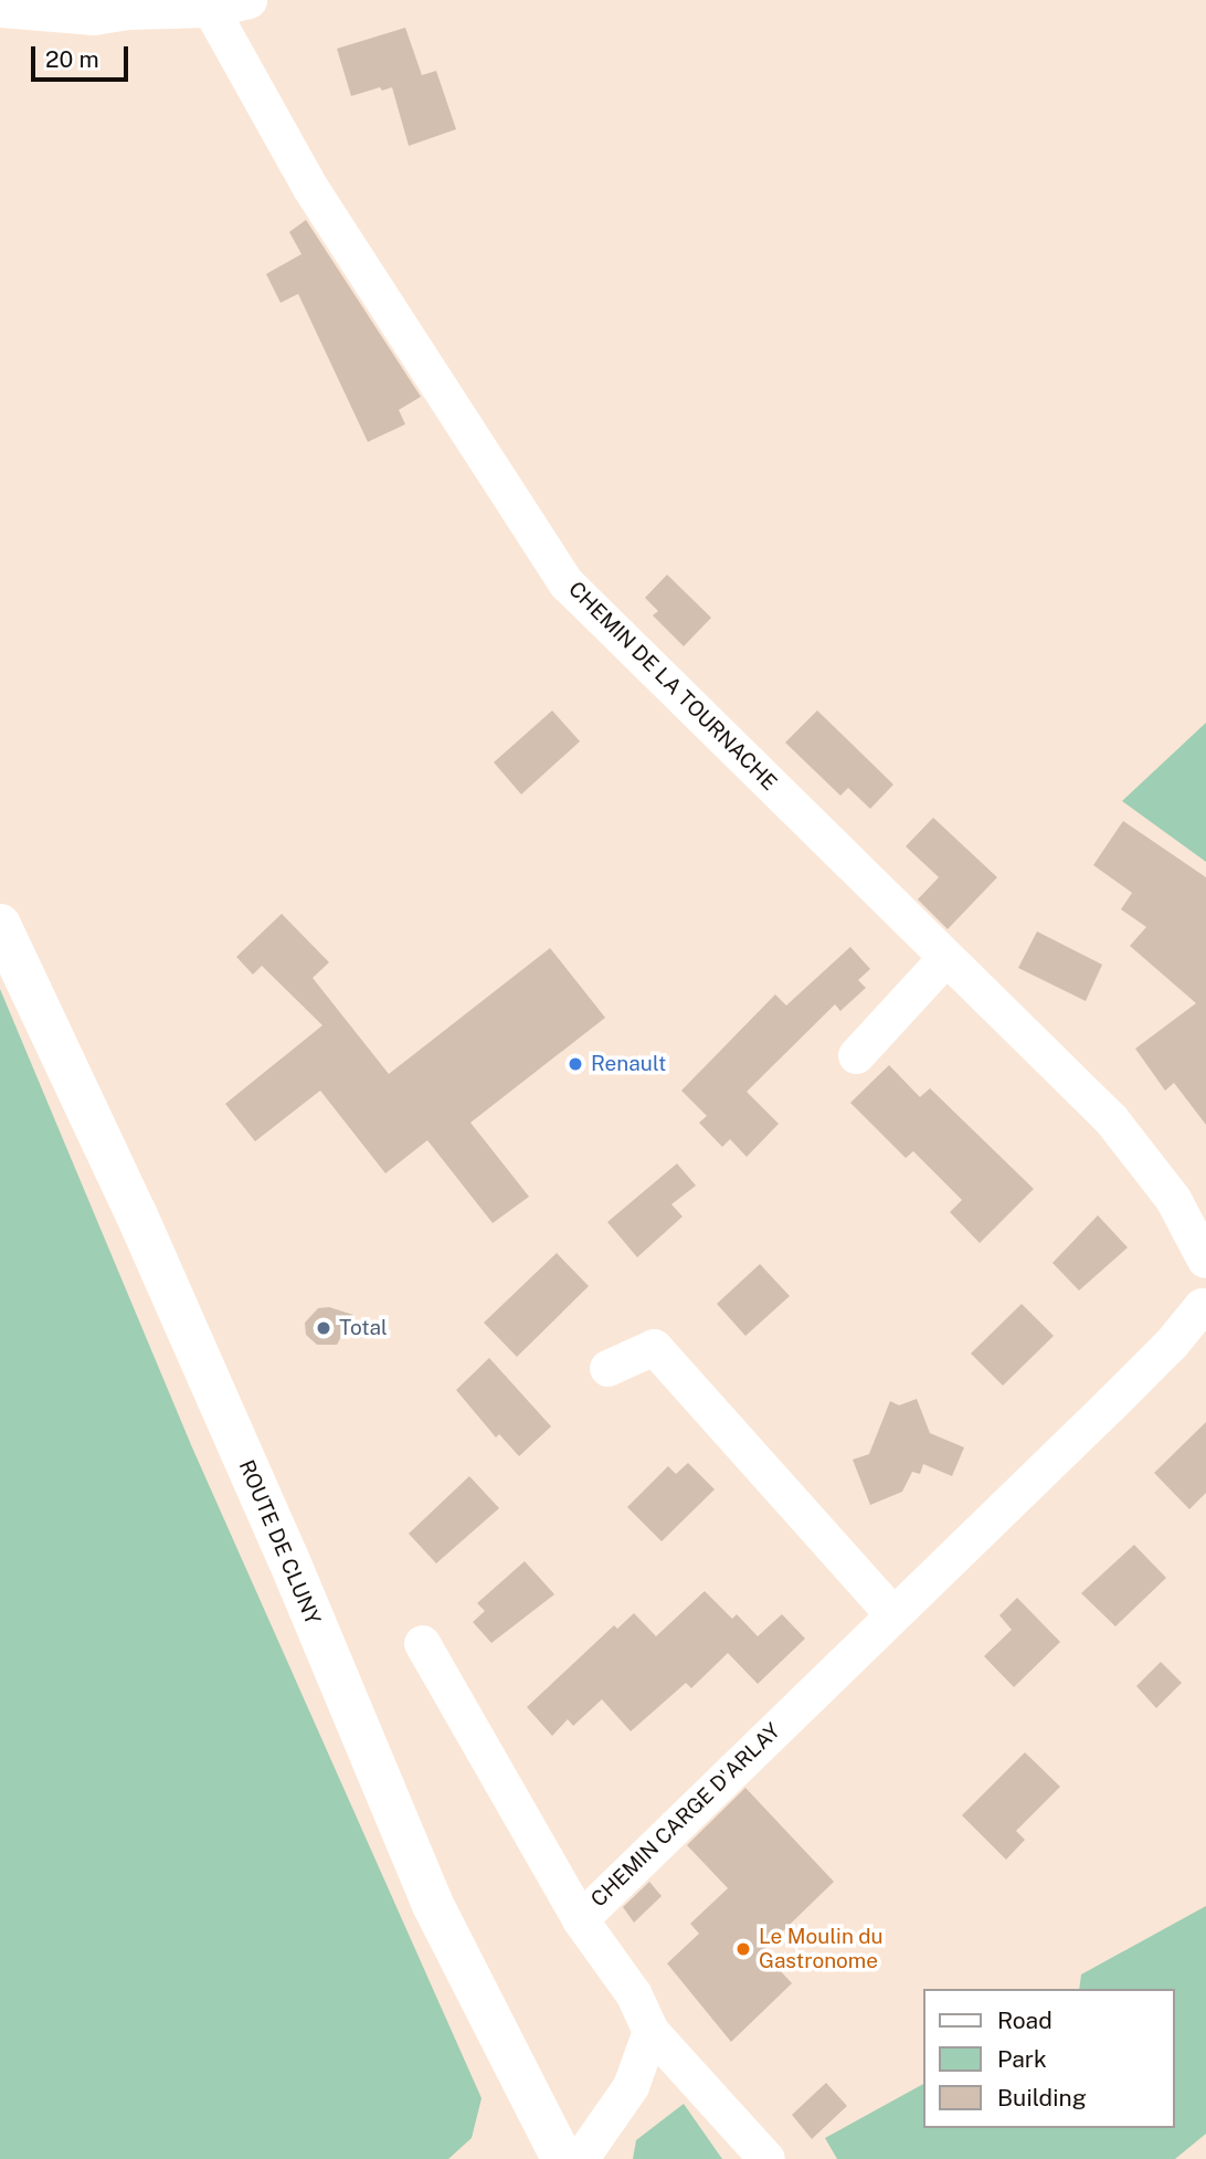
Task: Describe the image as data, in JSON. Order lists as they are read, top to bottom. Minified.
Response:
{"streets":{"main road":["ROUTE DE CLUNY"],"street":["CHEMIN DE LA TOURNACHE","CHEMIN CARGE D'ARLAY"]},"places":["Renault","Total","Le Moulin du Gastronome"],"legend":["Road","Park","Building"],"scale_bar":"20 m"}
